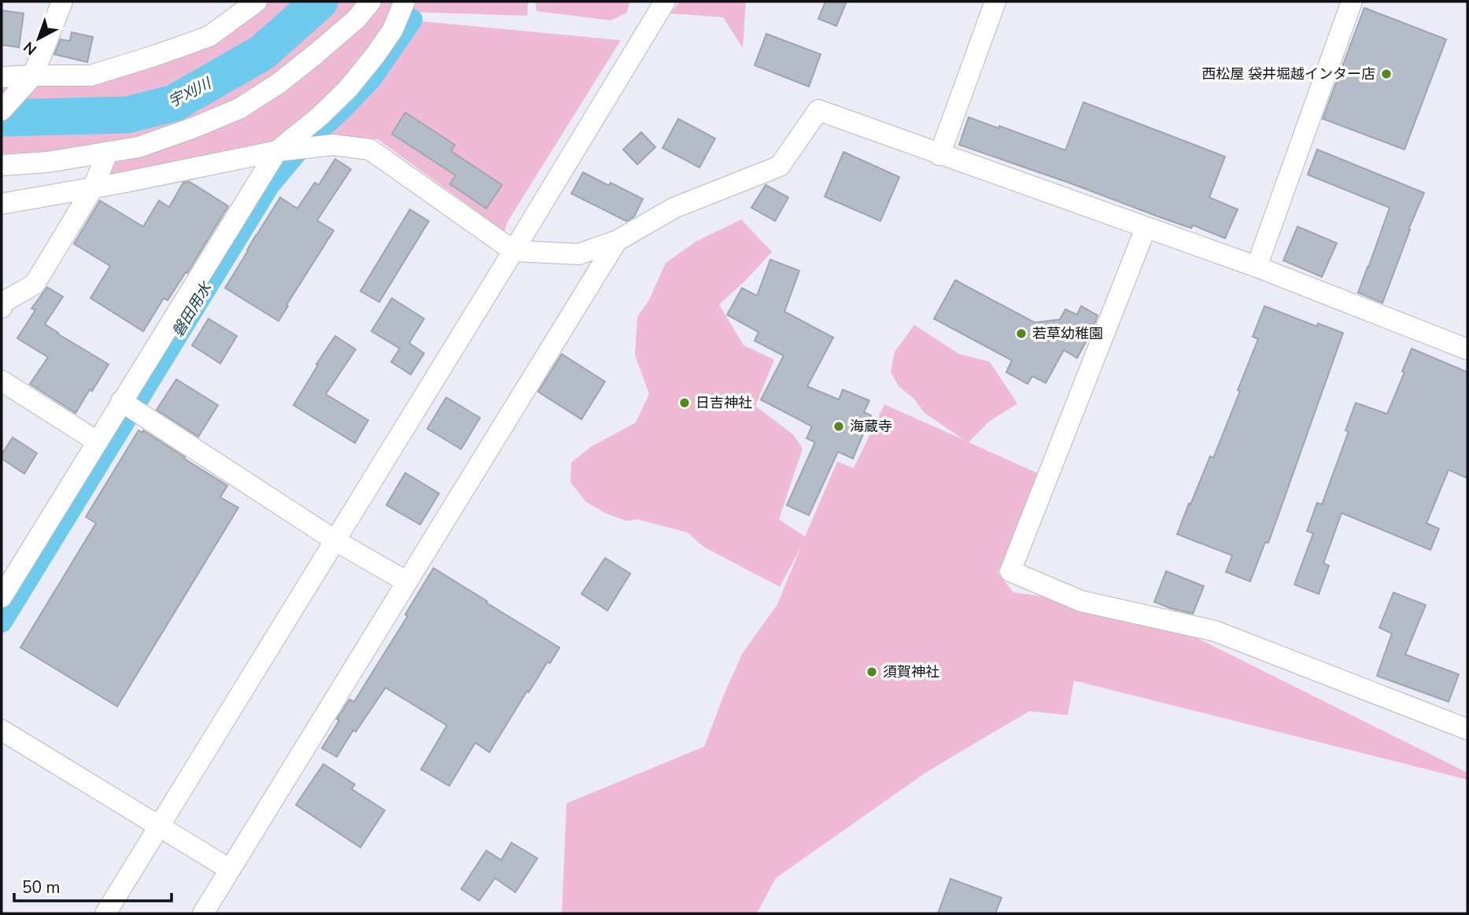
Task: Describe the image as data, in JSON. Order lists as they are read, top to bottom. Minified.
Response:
{"water":["宇刈川","磐田用水"],"places":["西松屋 袋井堀越インター店","若草幼稚園","日吉神社","海蔵寺","須賀神社"],"scale_bar":"50 m","north":"bottom left"}
